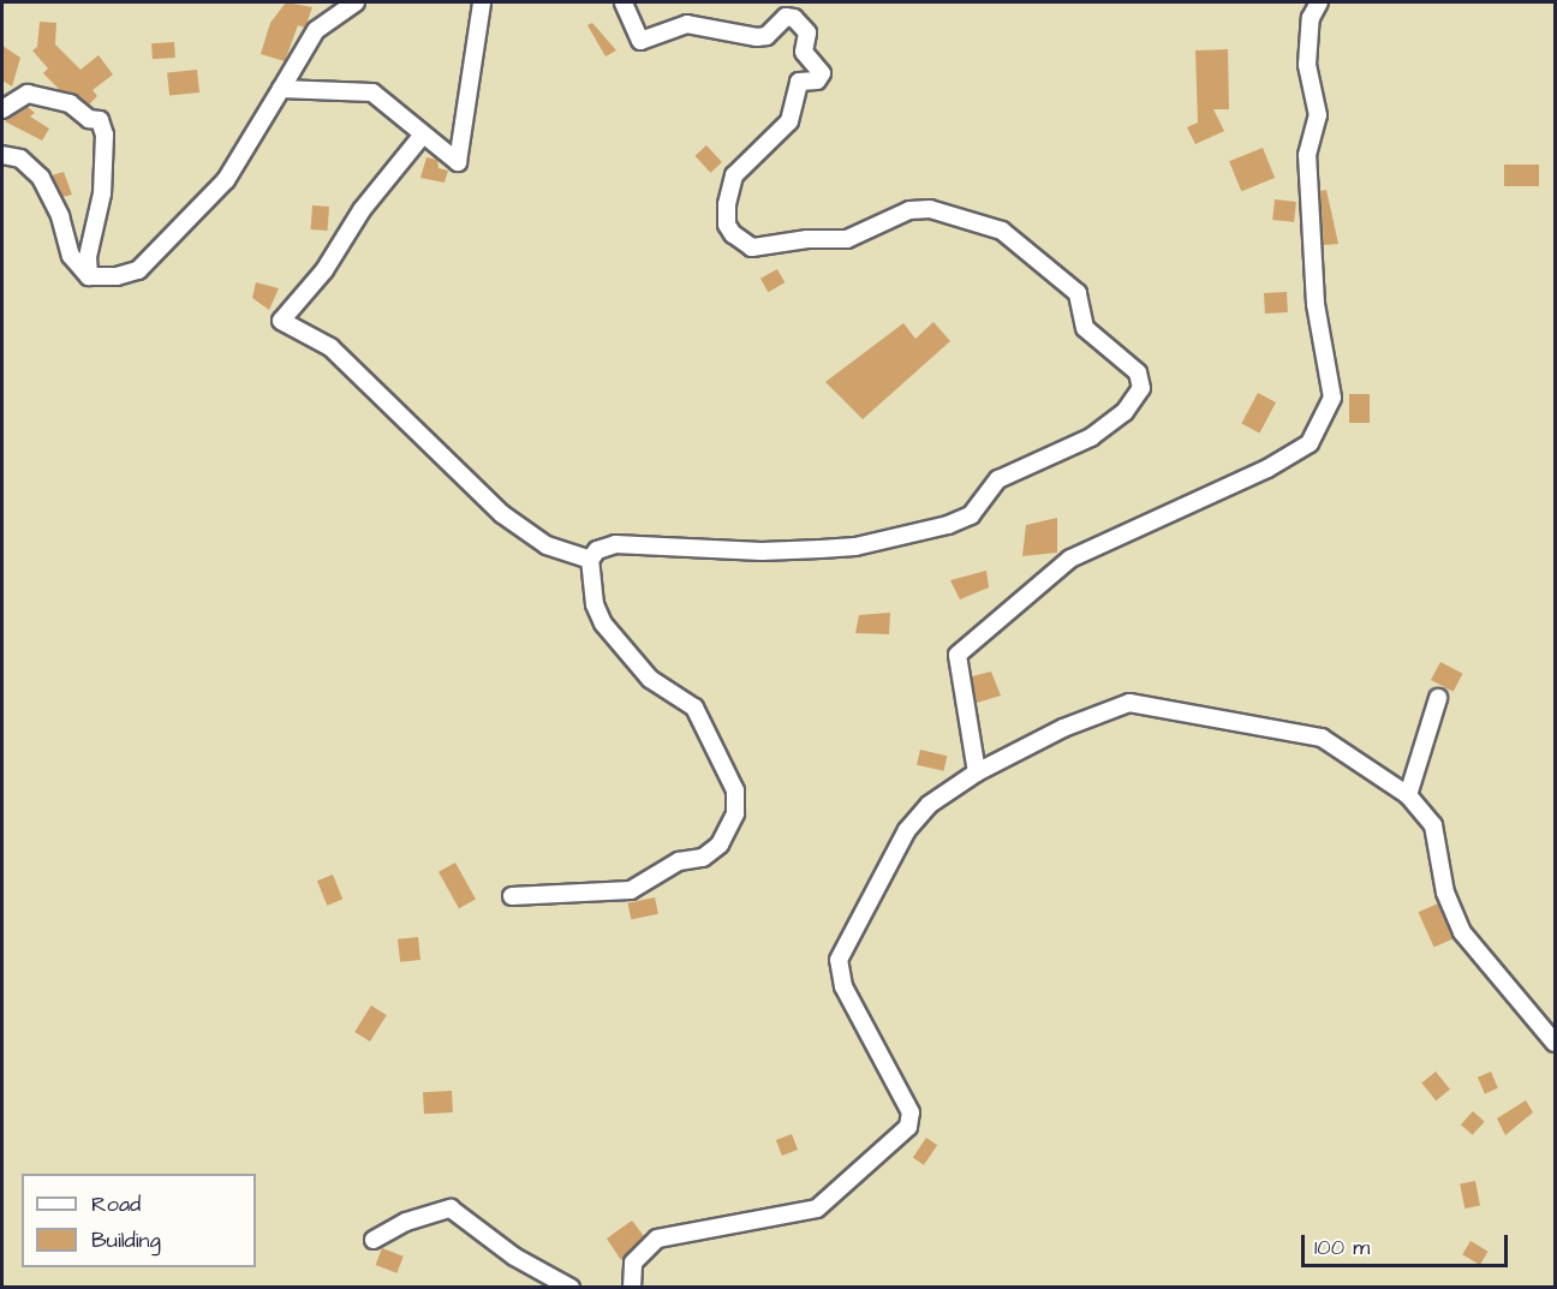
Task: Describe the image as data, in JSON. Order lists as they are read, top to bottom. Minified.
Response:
{"legend":["Road","Building"],"scale_bar":"100 m"}
